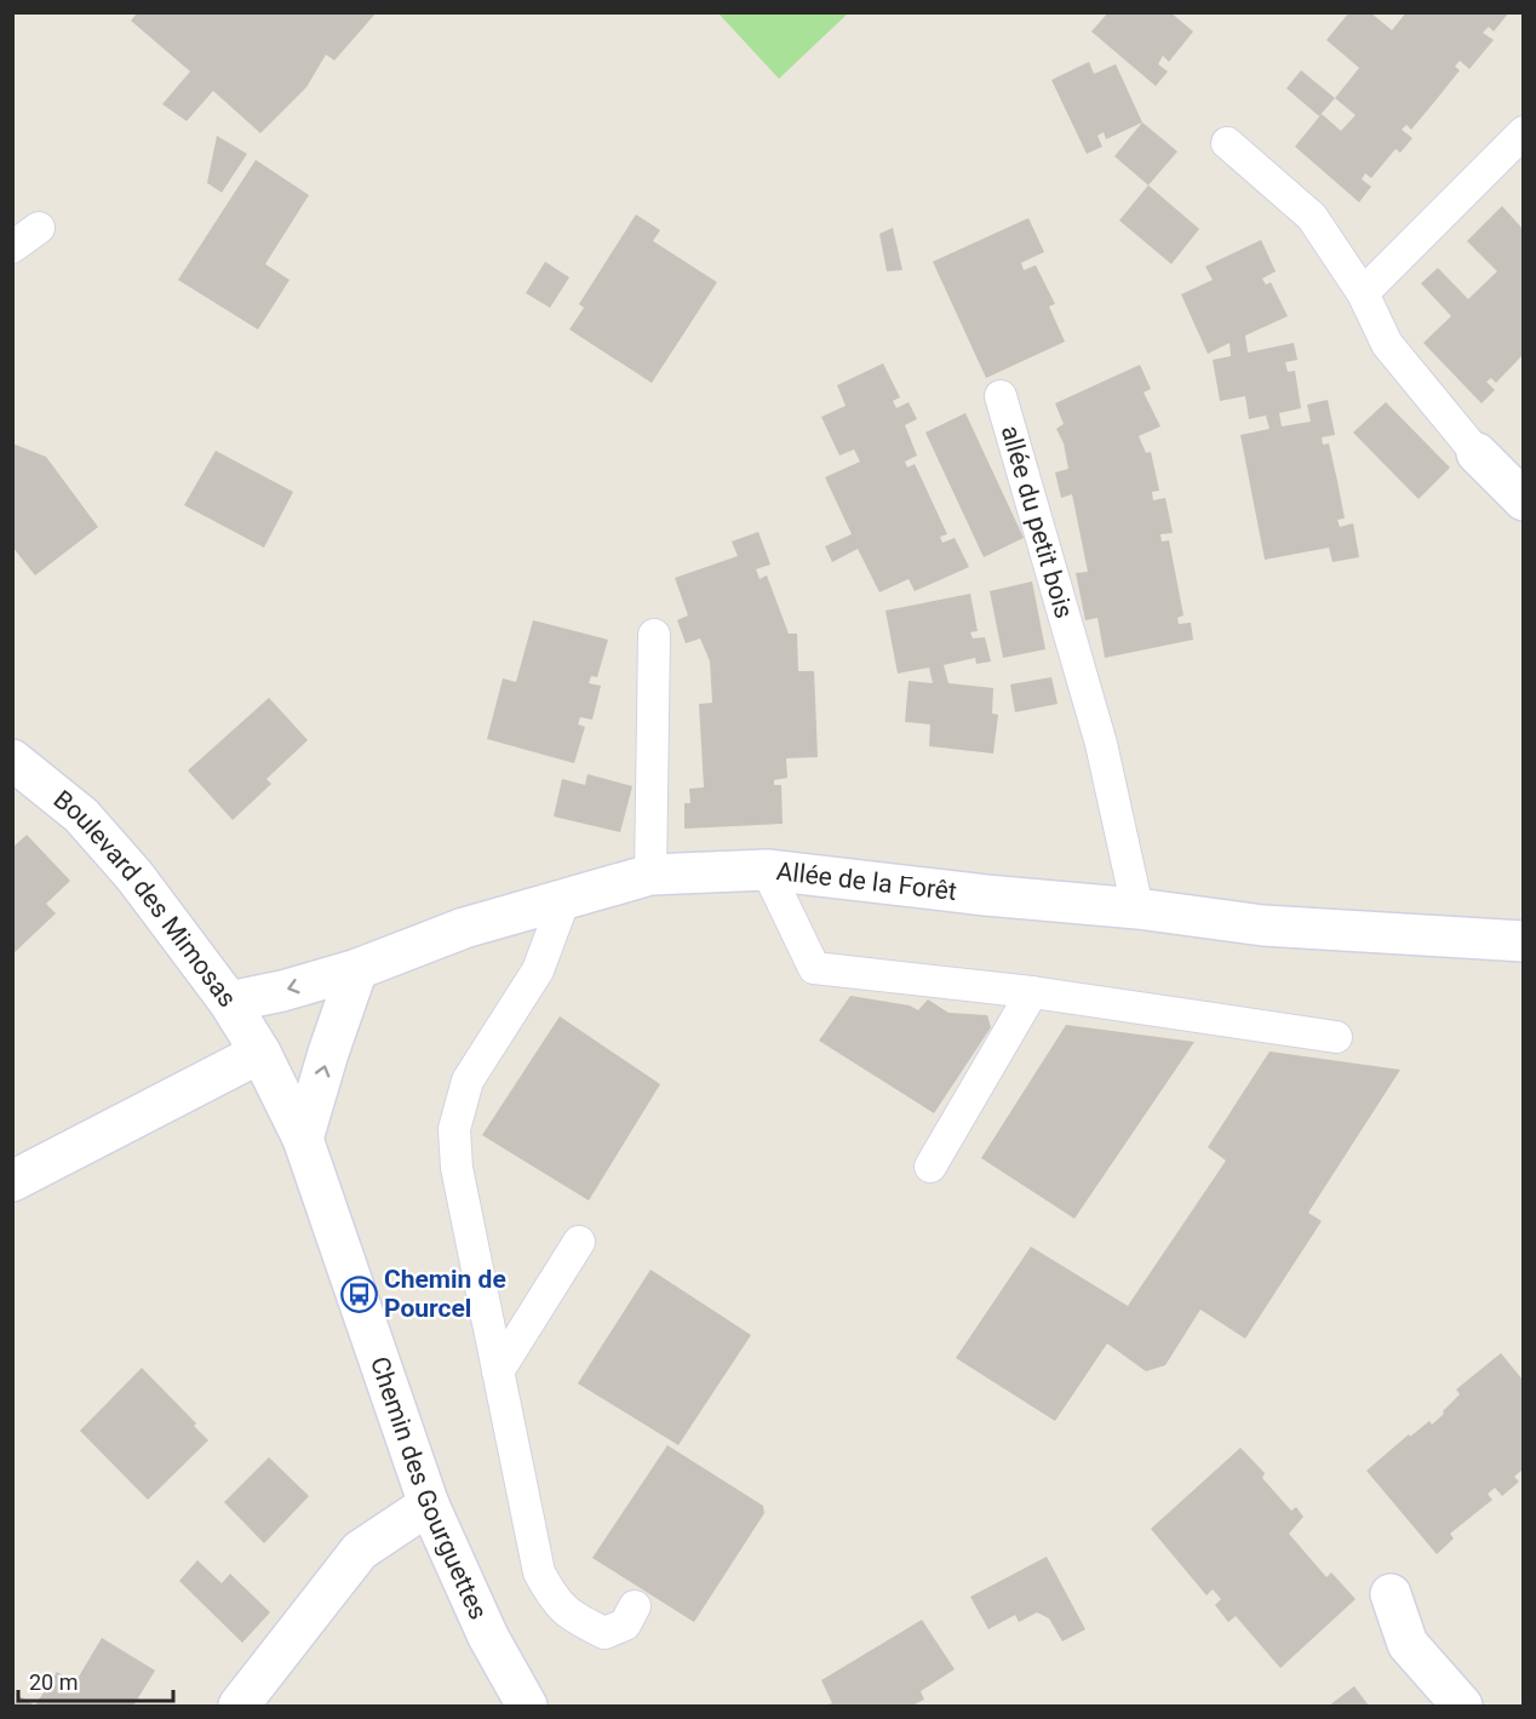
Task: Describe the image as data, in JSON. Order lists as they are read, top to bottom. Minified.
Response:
{"streets":{"street":["Allée de la Forêt","Boulevard des Mimosas","Chemin des Gourguettes"],"lane":["allée du petit bois"]},"crossings":[["allée du petit bois","Allée de la Forêt"],["Allée de la Forêt","Boulevard des Mimosas"],["Boulevard des Mimosas","Chemin des Gourguettes"]],"places":{"bus stop":["Chemin de Pourcel"]},"scale_bar":"20 m"}
